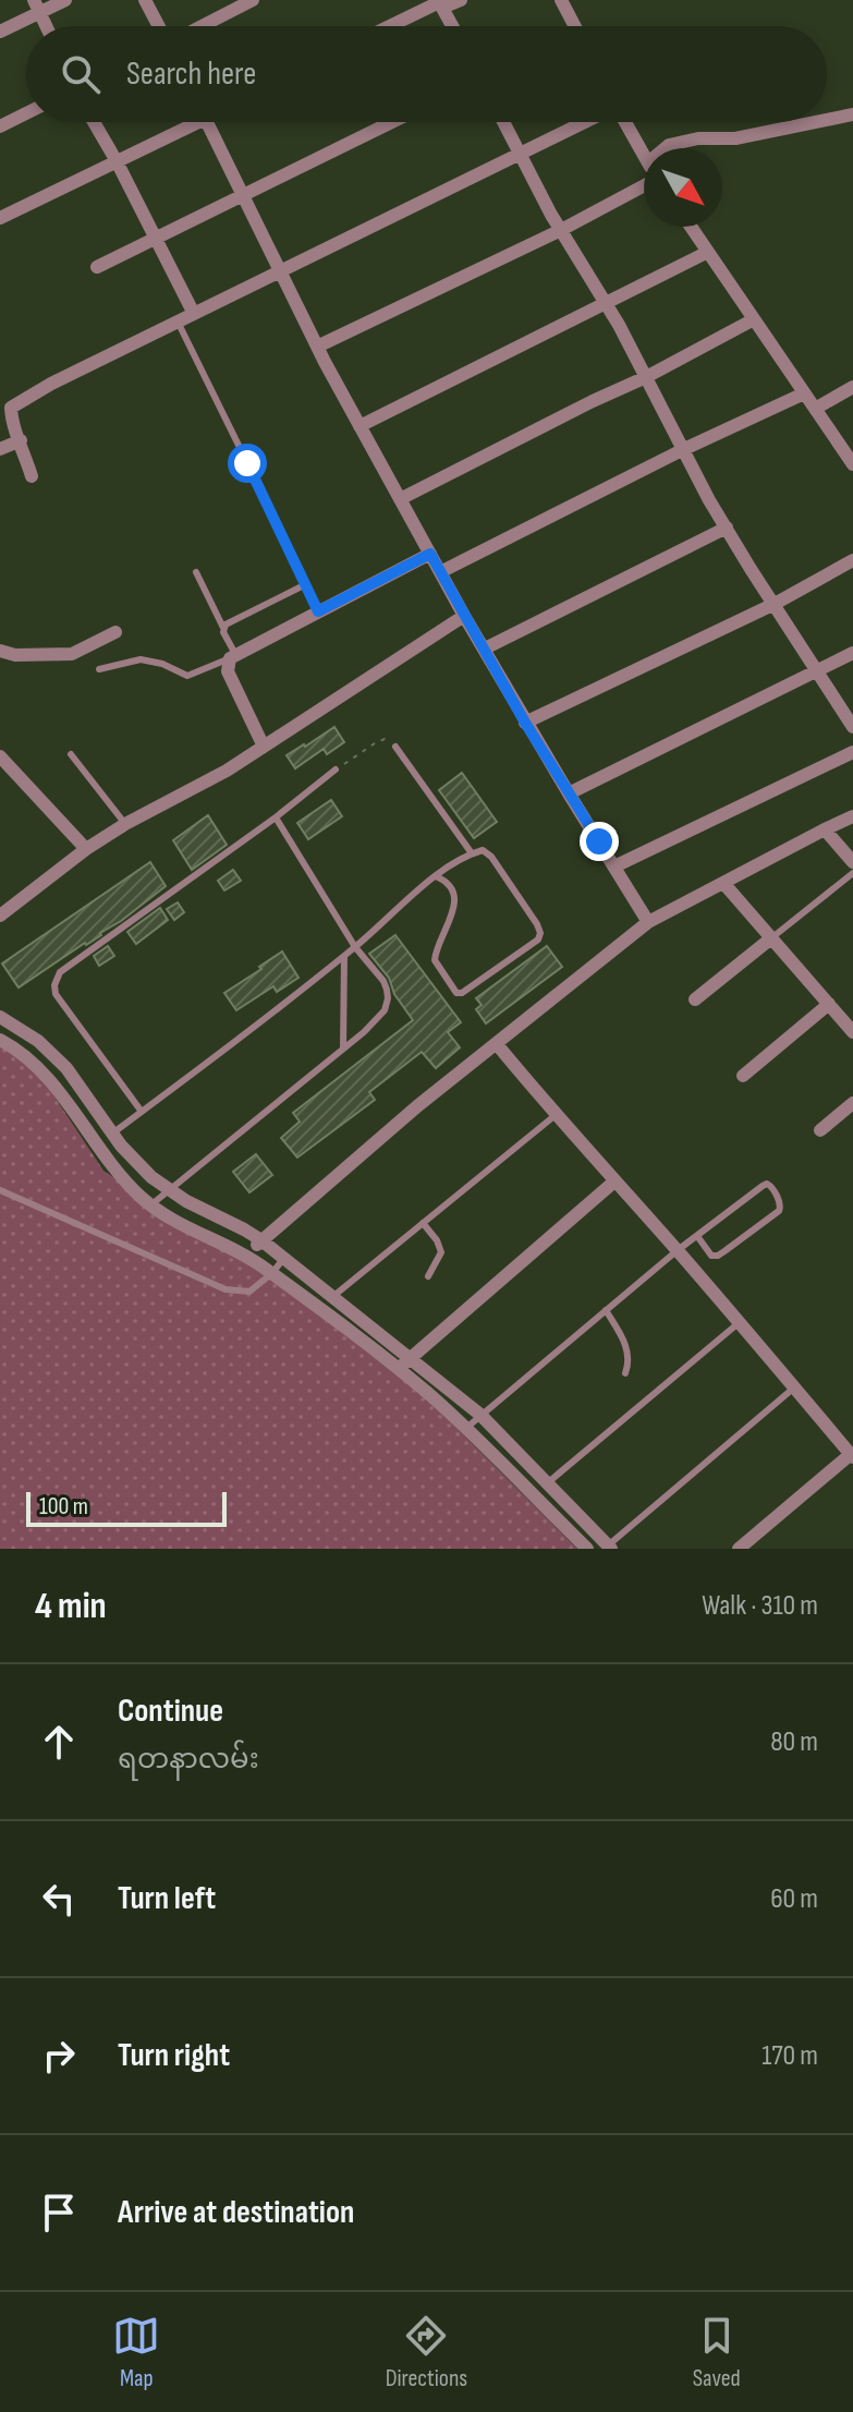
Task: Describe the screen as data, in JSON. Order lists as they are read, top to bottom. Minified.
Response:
{"scale_bar":"100 m","north":"bottom right","page":{"search":"Search here","scale":"100 m","heading":["4 min","Walk · 310 m"],"list":[["Continue","ရတနာလမ်း","80 m"],["Turn left","60 m"],["Turn right","170 m"],"Arrive at destination"],"nav":["Map","Directions","Saved"]}}
